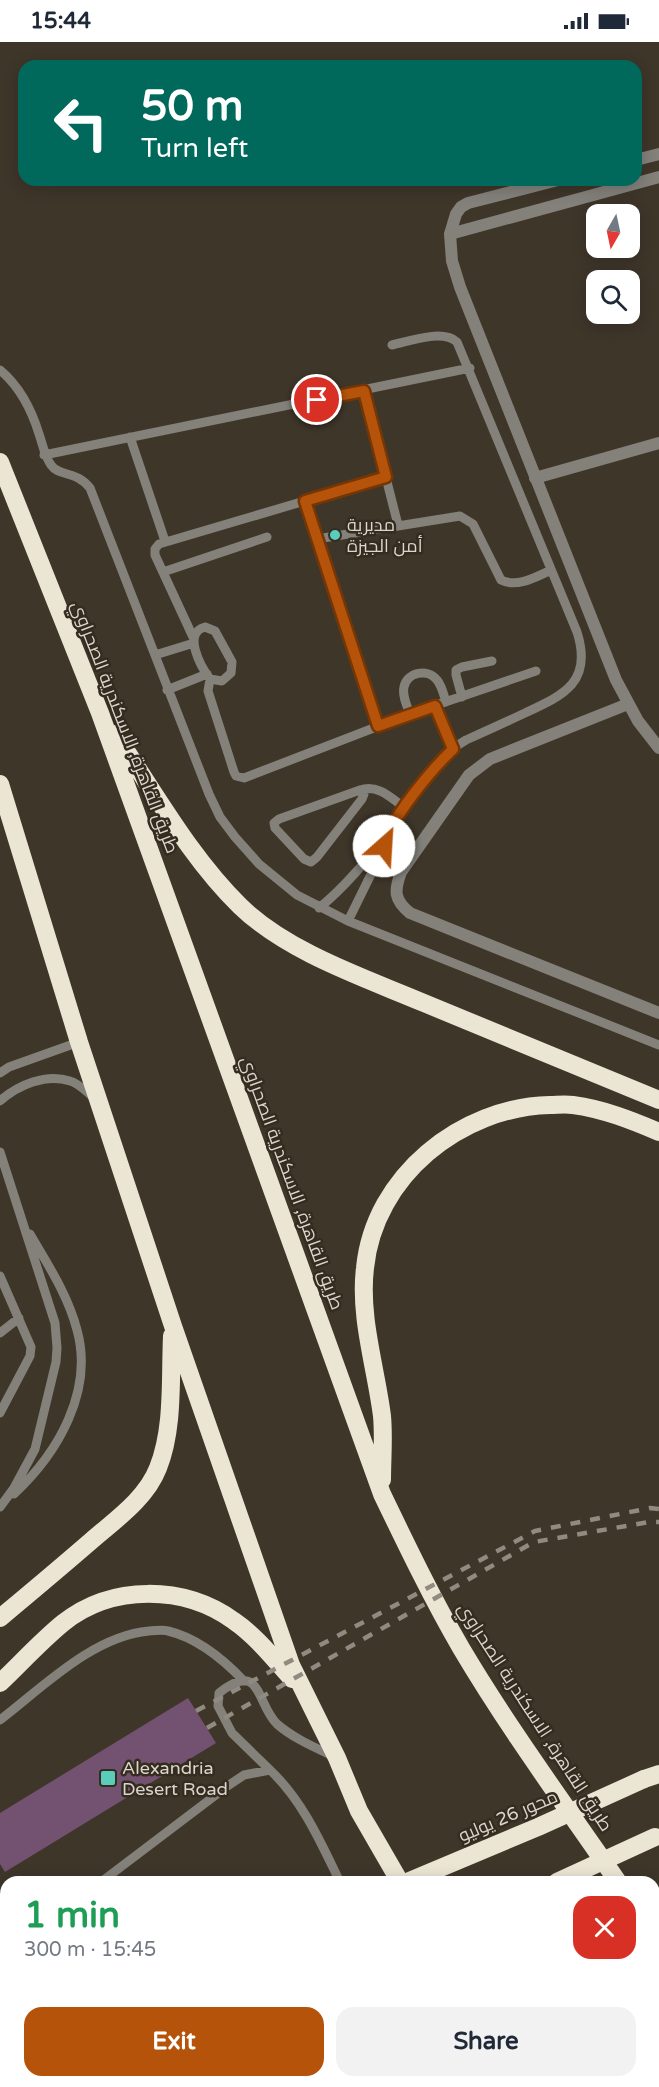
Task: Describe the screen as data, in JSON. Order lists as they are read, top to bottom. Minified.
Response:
{"streets":{"highway":["طريق القاهرة, الاسكندرية الصحراوي","محور 26 يوليو"]},"places":{"other":["مديرية أمن الجيزة"],"transit":["Alexandria Desert Road"]},"north":"bottom","page":{"status":"15:44","turn":["50 m","Turn left"],"heading":["1 min","300 m · 15:45"],"buttons":["Exit","Share"]}}
